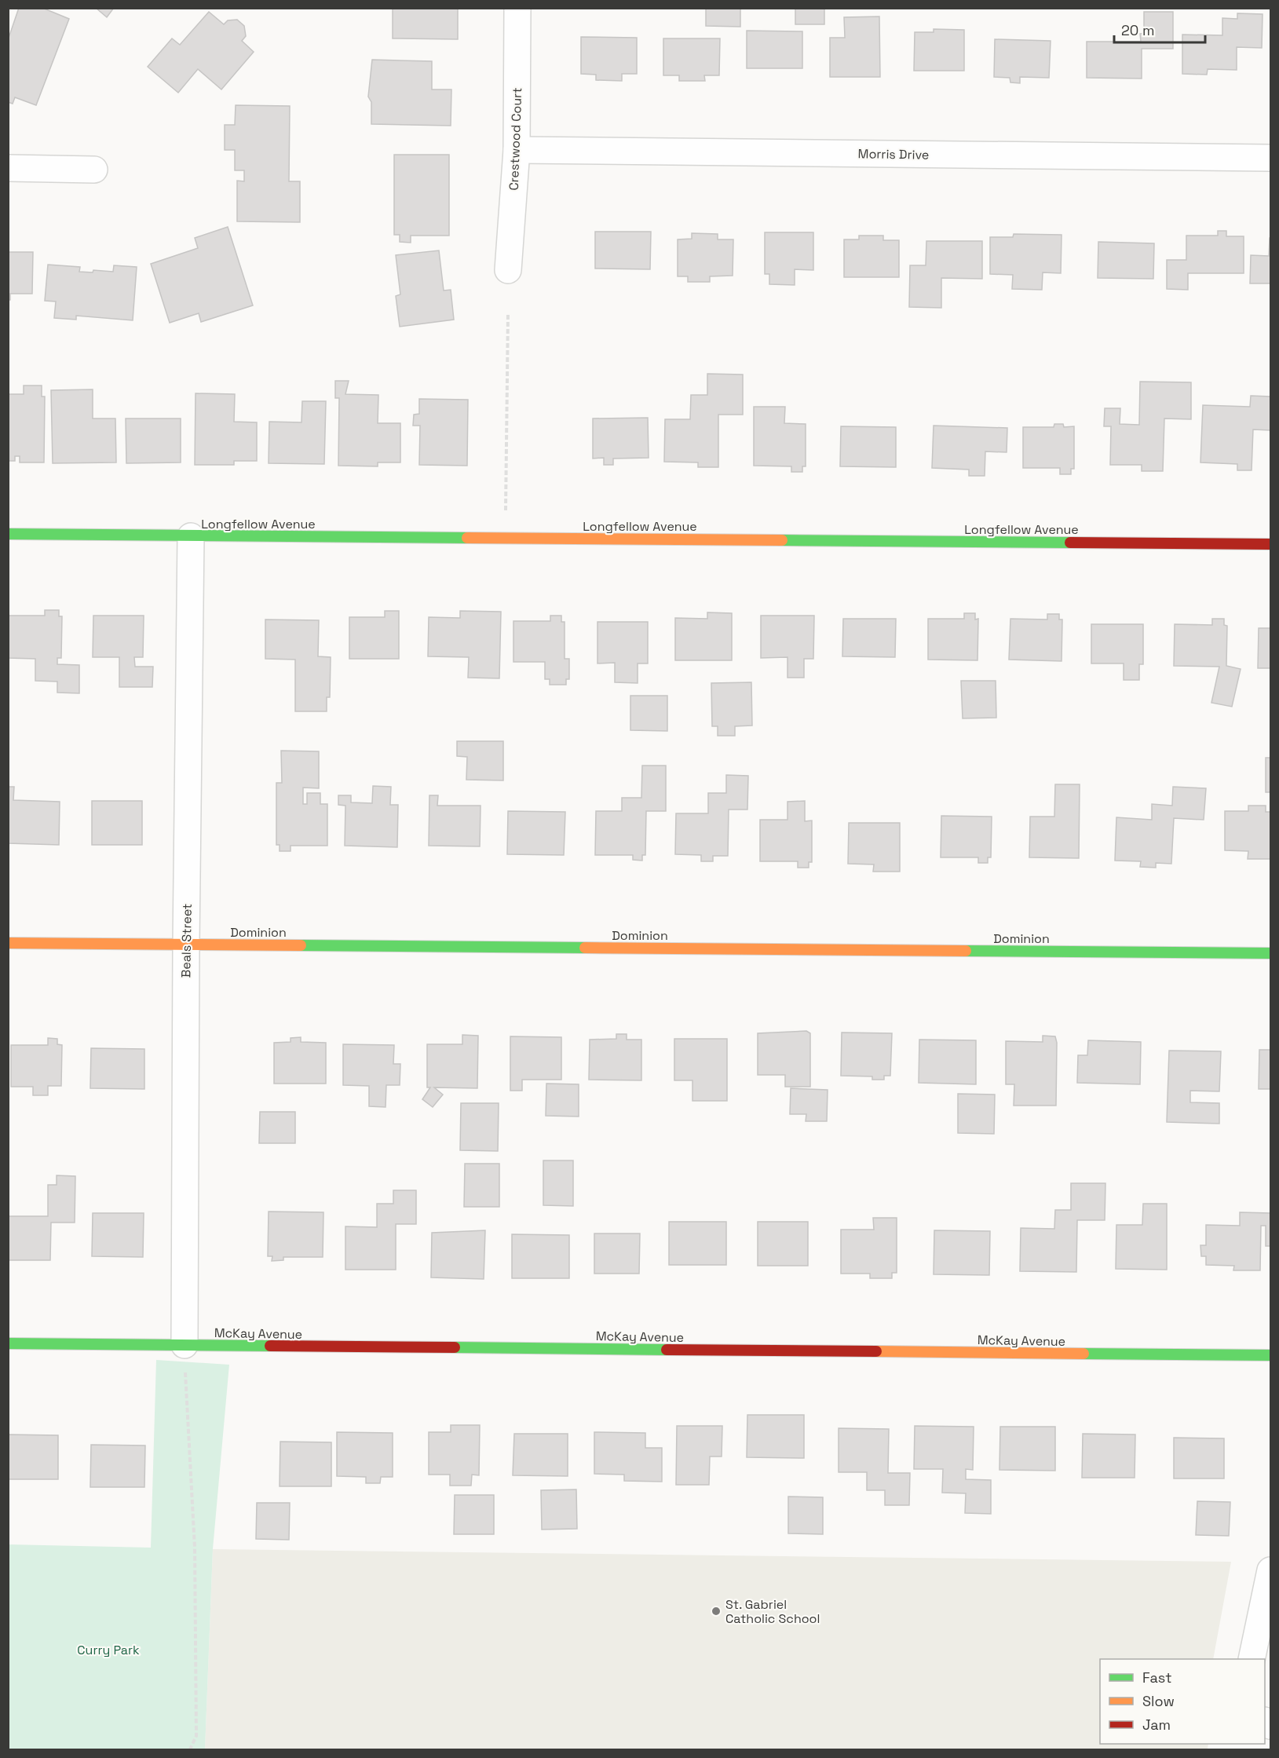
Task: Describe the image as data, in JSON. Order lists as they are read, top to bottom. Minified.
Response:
{"streets":{"street":["Crestwood Court","Morris Drive","Longfellow Avenue","Dominion","Beals Street","McKay Avenue"]},"crossings":[["Crestwood Court","Morris Drive"],["Longfellow Avenue","Beals Street"],["Dominion","Beals Street"],["Beals Street","McKay Avenue"]],"parks":["Curry Park"],"places":["St. Gabriel Catholic School"],"legend":["Fast","Slow","Jam"],"scale_bar":"20 m"}
